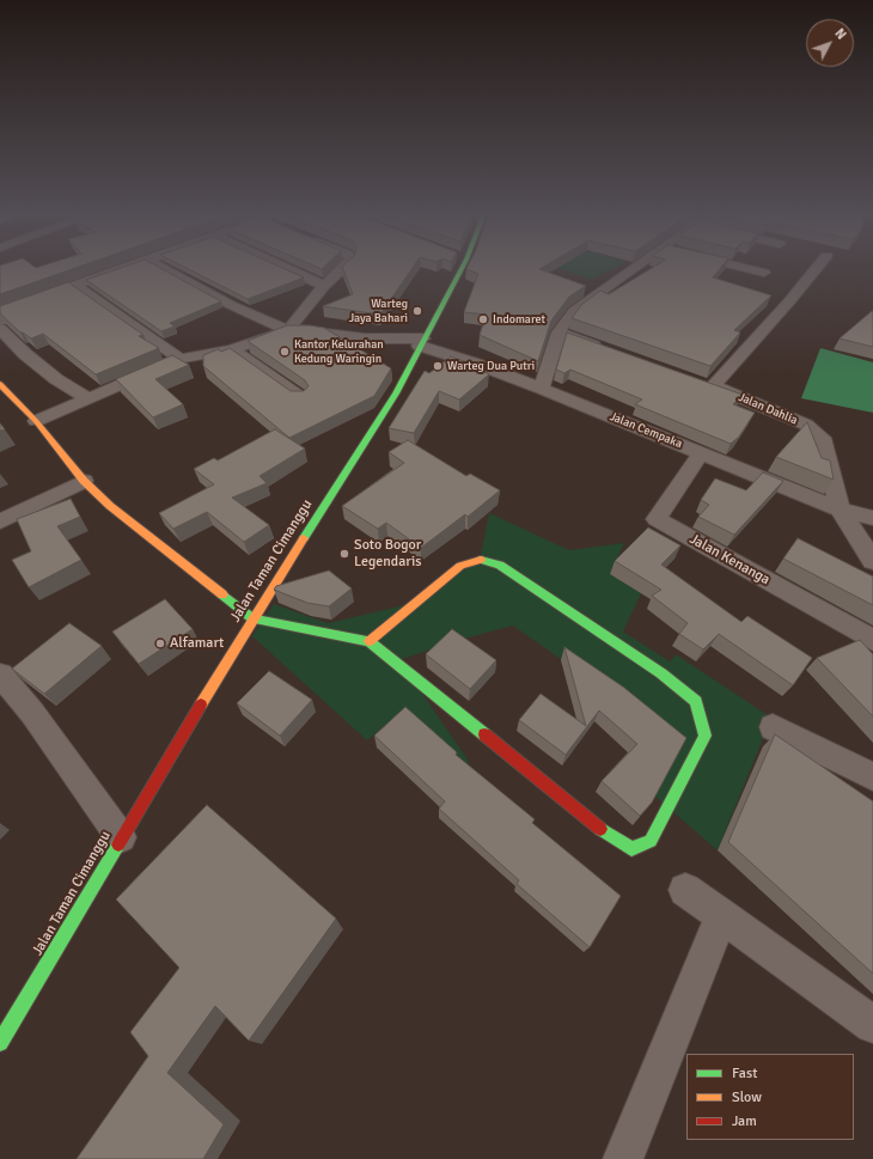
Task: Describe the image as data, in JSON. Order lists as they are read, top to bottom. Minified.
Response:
{"streets":{"street":["Jalan Dahlia","Jalan Cempaka","Jalan Kenanga","Jalan Taman Cimanggu"]},"crossings":[["Jalan Dahlia","Jalan Cempaka"],["Jalan Cempaka","Jalan Kenanga"],["Jalan Cempaka","Jalan Taman Cimanggu"]],"places":["Warteg Jaya Bahari","Indomaret","Kantor Kelurahan Kedung Waringin","Warteg Dua Putri","Soto Bogor Legendaris","Alfamart"],"legend":["Fast","Slow","Jam"],"north":"top right"}
